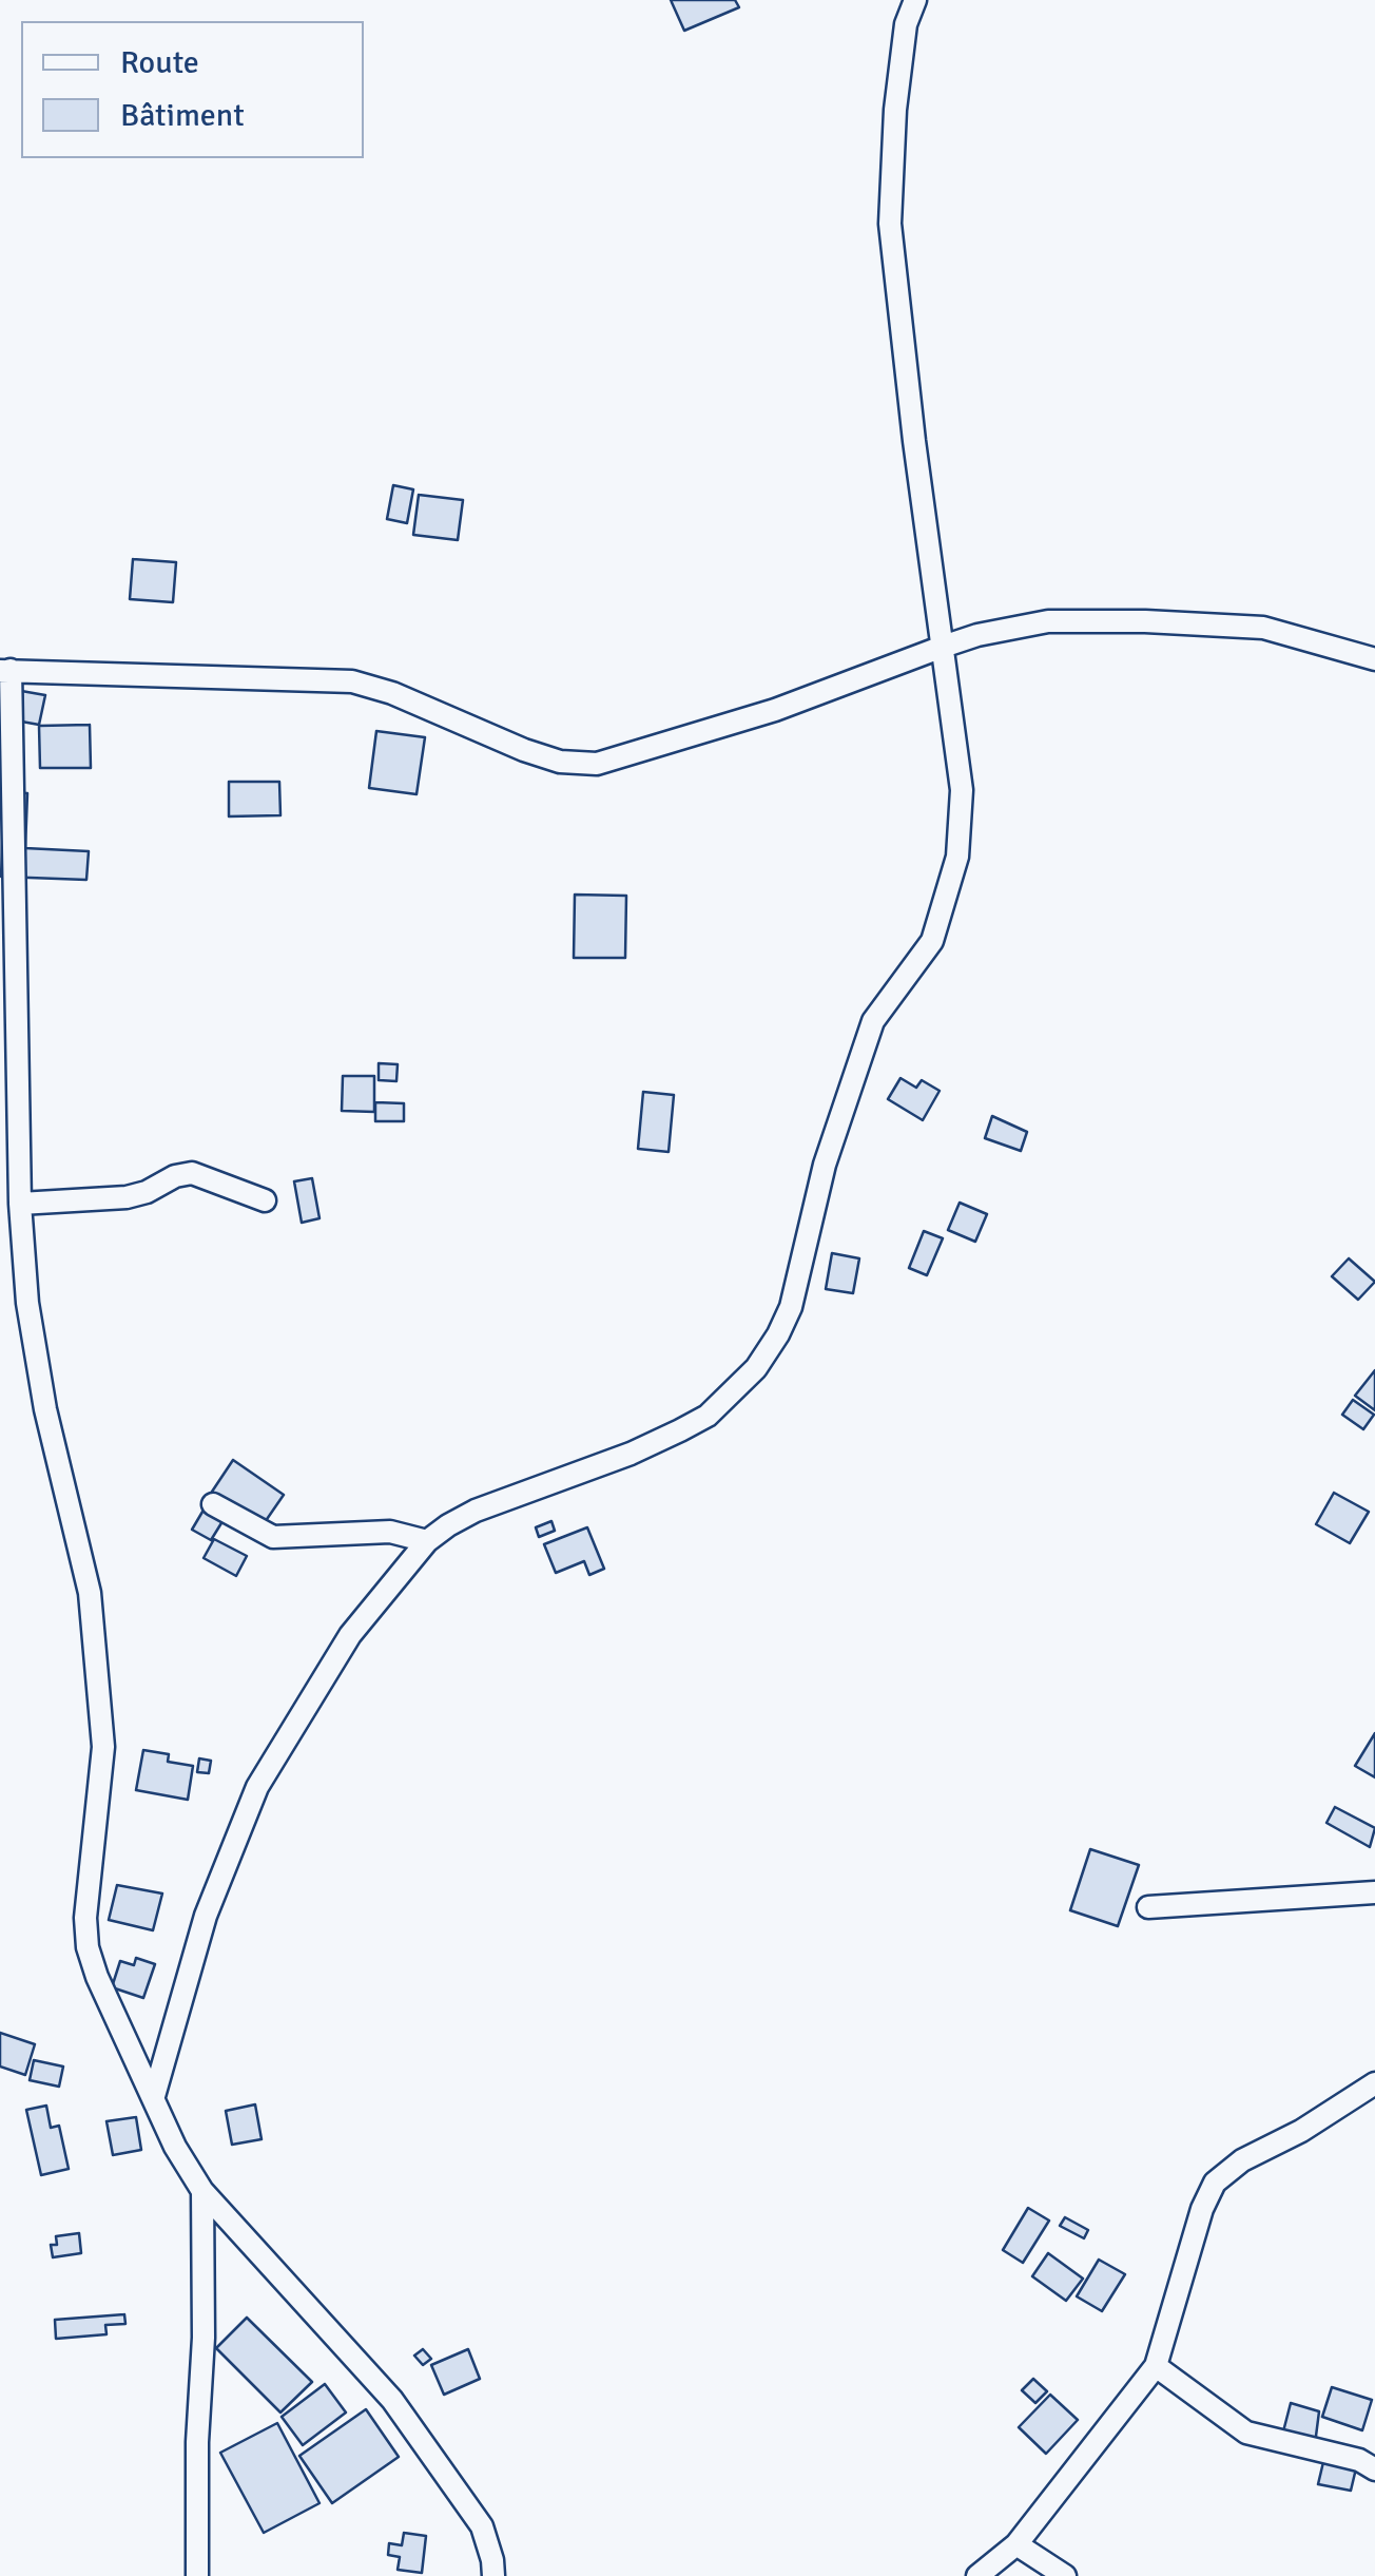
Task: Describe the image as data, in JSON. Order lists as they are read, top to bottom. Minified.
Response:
{"legend":["Route","Bâtiment"]}
